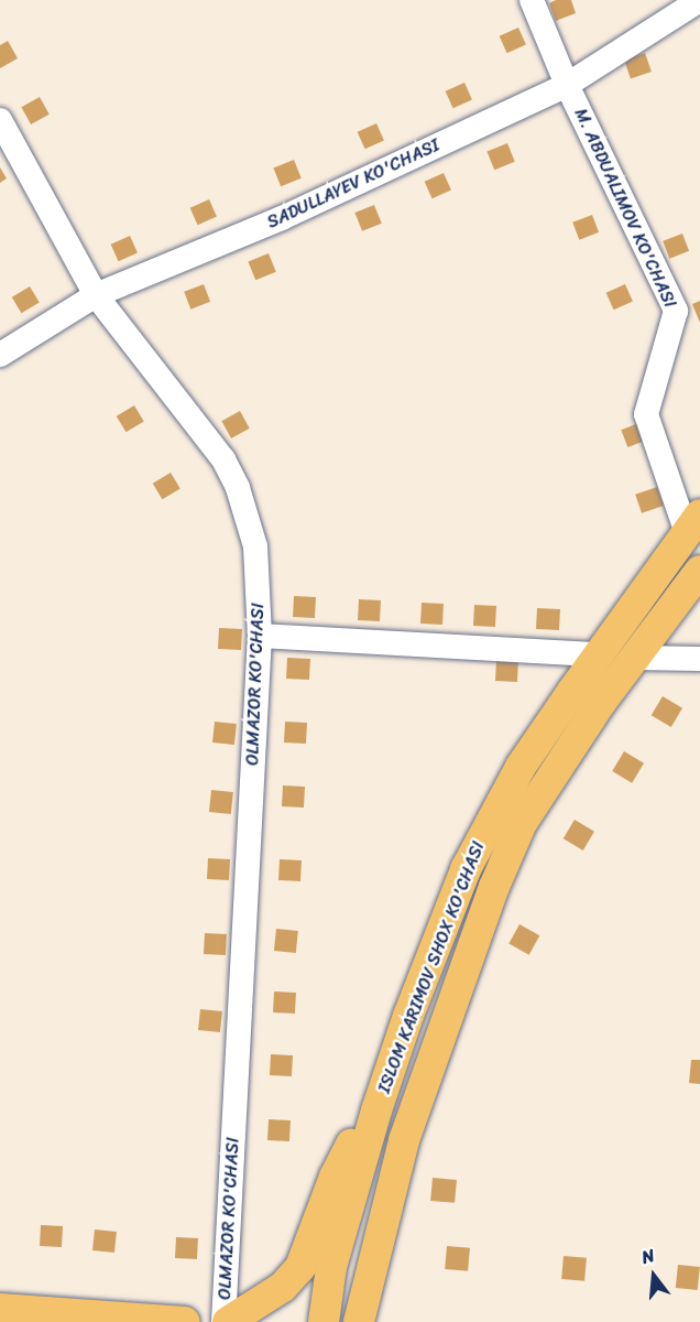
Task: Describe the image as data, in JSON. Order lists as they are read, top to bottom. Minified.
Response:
{"streets":{"main road":["ISLOM KARIMOV SHOX KO'CHASI"],"street":["SADULLAYEV KO'CHASI","M. ABDUALIMOV KO'CHASI","OLMAZOR KO'CHASI"]},"crossings":[["SADULLAYEV KO'CHASI","M. ABDUALIMOV KO'CHASI"],["SADULLAYEV KO'CHASI","OLMAZOR KO'CHASI"],["M. ABDUALIMOV KO'CHASI","ISLOM KARIMOV SHOX KO'CHASI"]],"north":"top"}
